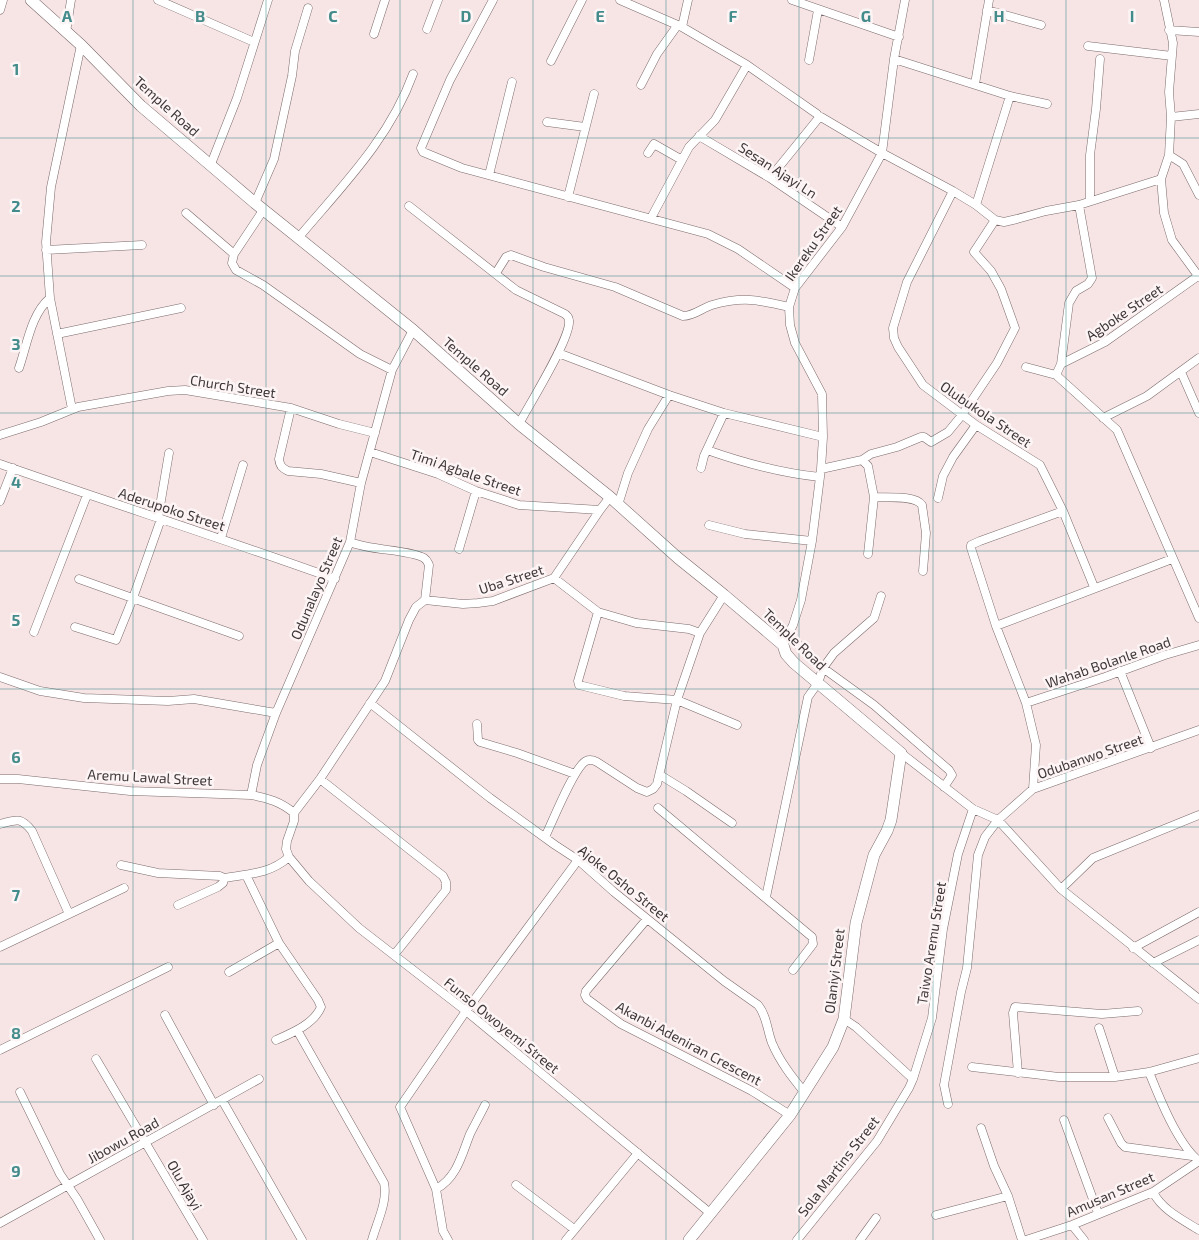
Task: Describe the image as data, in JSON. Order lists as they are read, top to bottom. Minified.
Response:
{"streets":{"street":["Temple Road","Sesan Ajayi Ln","Ikereku Street","Agboke Street","Church Street","Olubukola Street","Timi Agbale Street","Aderupoko Street","Uba Street","Odunalayo Street","Wahab Bolanle Road","Odubanwo Street","Aremu Lawal Street","Ajoke Osho Street","Taiwo Aremu Street","Olaniyi Street","Funso Owoyemi Street","Akanbi Adeniran Crescent","Jibowu Road","Sola Martins Street","Olu Ajayi","Amusan Street"]},"crossings":[["Temple Road","Ikereku Street"],["Temple Road","Odunalayo Street"],["Temple Road","Olaniyi Street"],["Sesan Ajayi Ln","Ikereku Street"],["Church Street","Odunalayo Street"],["Timi Agbale Street","Uba Street"],["Timi Agbale Street","Odunalayo Street"],["Aderupoko Street","Odunalayo Street"],["Odunalayo Street","Aremu Lawal Street"],["Aremu Lawal Street","Funso Owoyemi Street"],["Ajoke Osho Street","Olaniyi Street"],["Ajoke Osho Street","Akanbi Adeniran Crescent"],["Taiwo Aremu Street","Sola Martins Street"],["Olaniyi Street","Funso Owoyemi Street"],["Olaniyi Street","Akanbi Adeniran Crescent"],["Jibowu Road","Olu Ajayi"]],"grid":{"columns":["A","B","C","D","E","F","G","H","I"],"rows":["1","2","3","4","5","6","7","8","9"]}}
